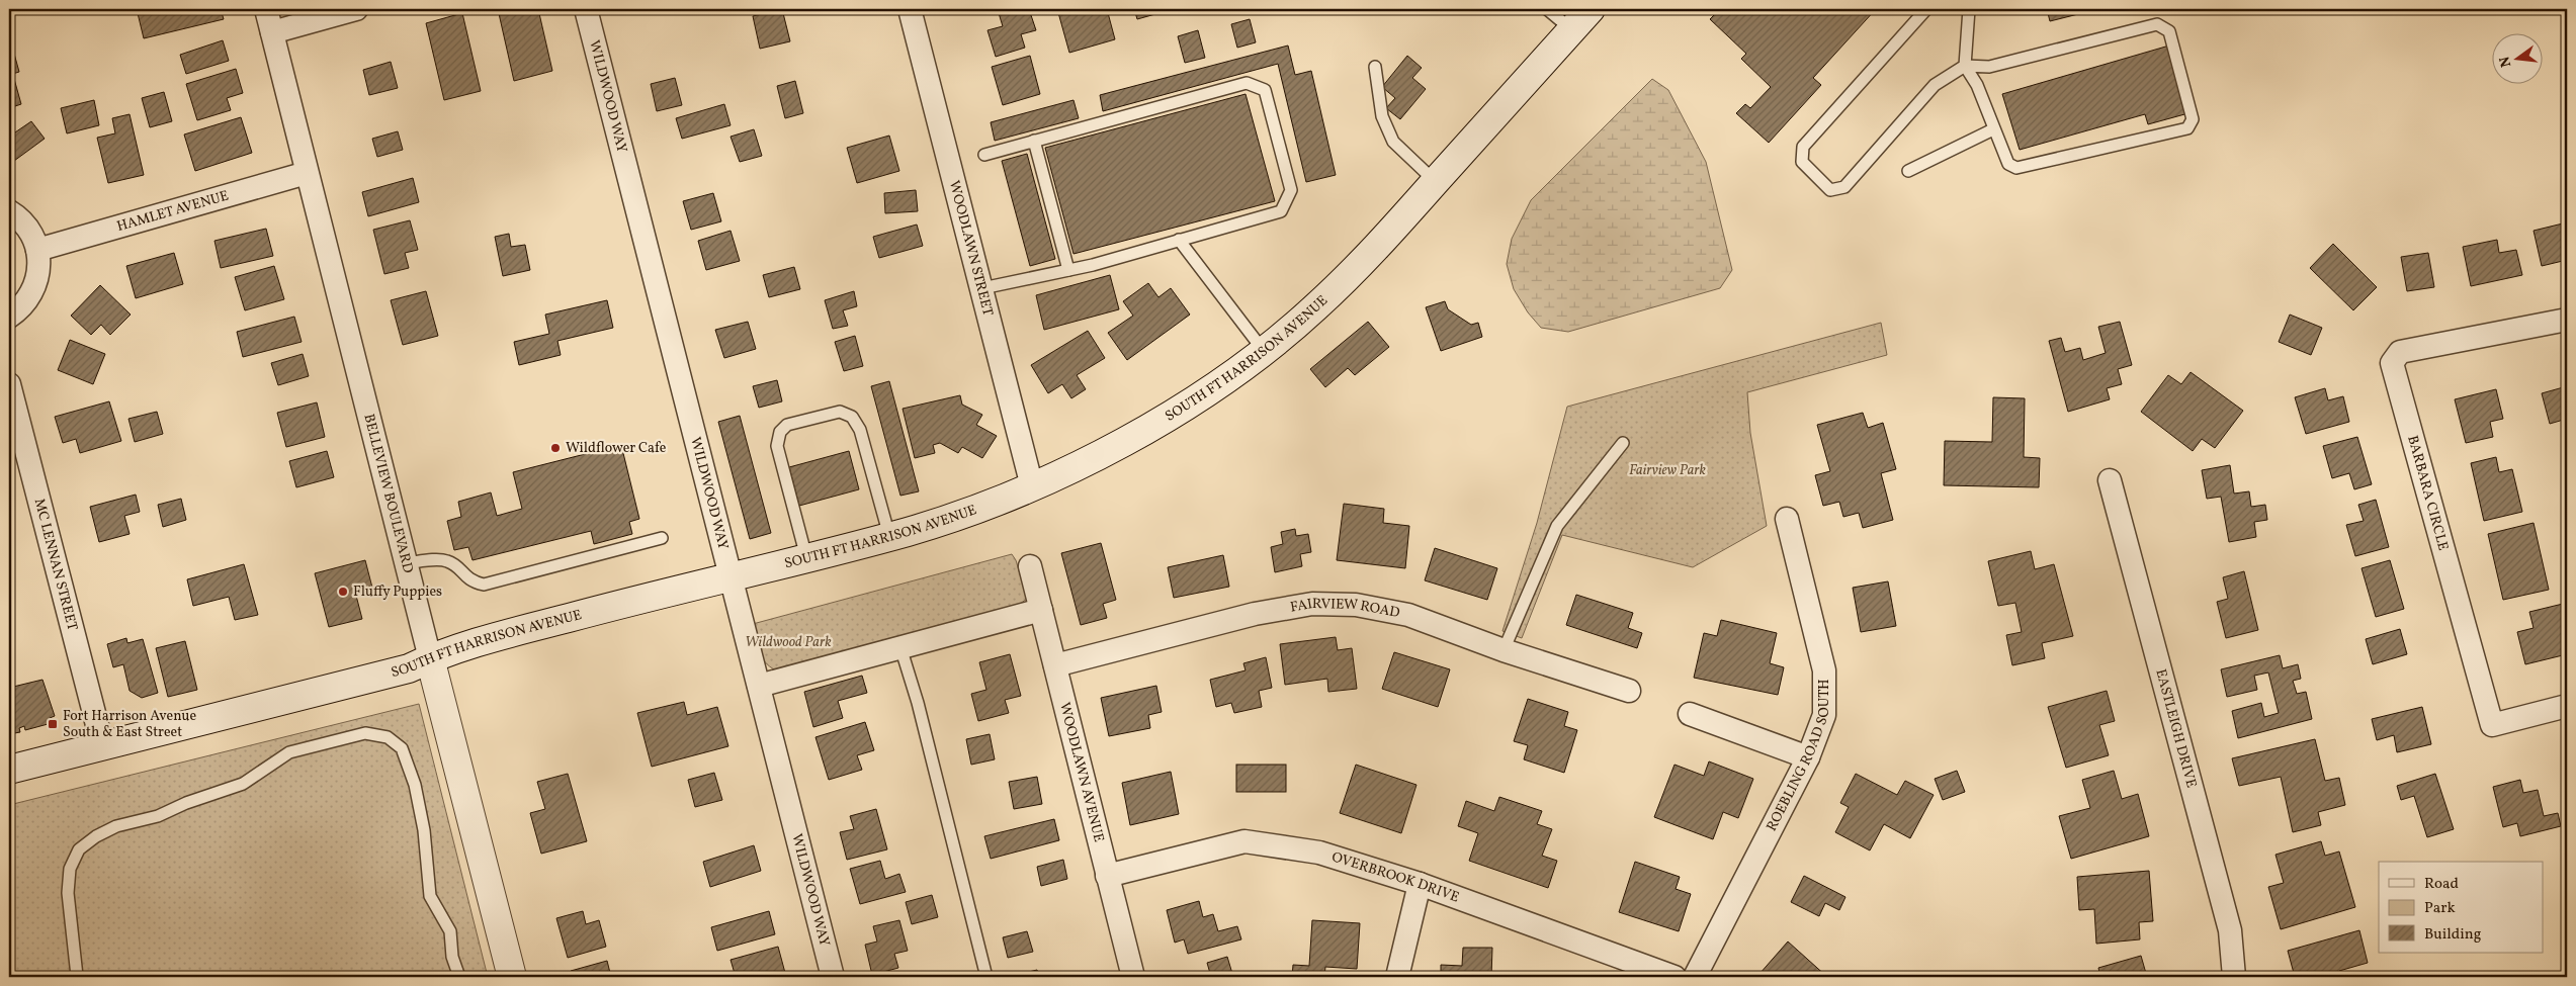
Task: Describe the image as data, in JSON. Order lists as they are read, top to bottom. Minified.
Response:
{"streets":{"main road":["SOUTH FT HARRISON AVENUE","BELLEVIEW BOULEVARD"],"street":["WILDWOOD WAY","HAMLET AVENUE","WOODLAWN STREET","BARBARA CIRCLE","MC LENNAN STREET","FAIRVIEW ROAD","EASTLEIGH DRIVE","ROEBLING ROAD SOUTH","WOODLAWN AVENUE","OVERBROOK DRIVE"]},"crossings":[["WILDWOOD WAY","SOUTH FT HARRISON AVENUE"],["HAMLET AVENUE","BELLEVIEW BOULEVARD"],["WOODLAWN STREET","SOUTH FT HARRISON AVENUE"],["SOUTH FT HARRISON AVENUE","BELLEVIEW BOULEVARD"],["SOUTH FT HARRISON AVENUE","MC LENNAN STREET"],["FAIRVIEW ROAD","WOODLAWN AVENUE"],["WOODLAWN AVENUE","OVERBROOK DRIVE"]],"parks":["Fairview Park","Wildwood Park"],"places":{"other":["Wildflower Cafe","Fluffy Puppies"],"transit":["Fort Harrison Avenue South & East Street"]},"legend":["Road","Park","Building"],"north":"left"}
